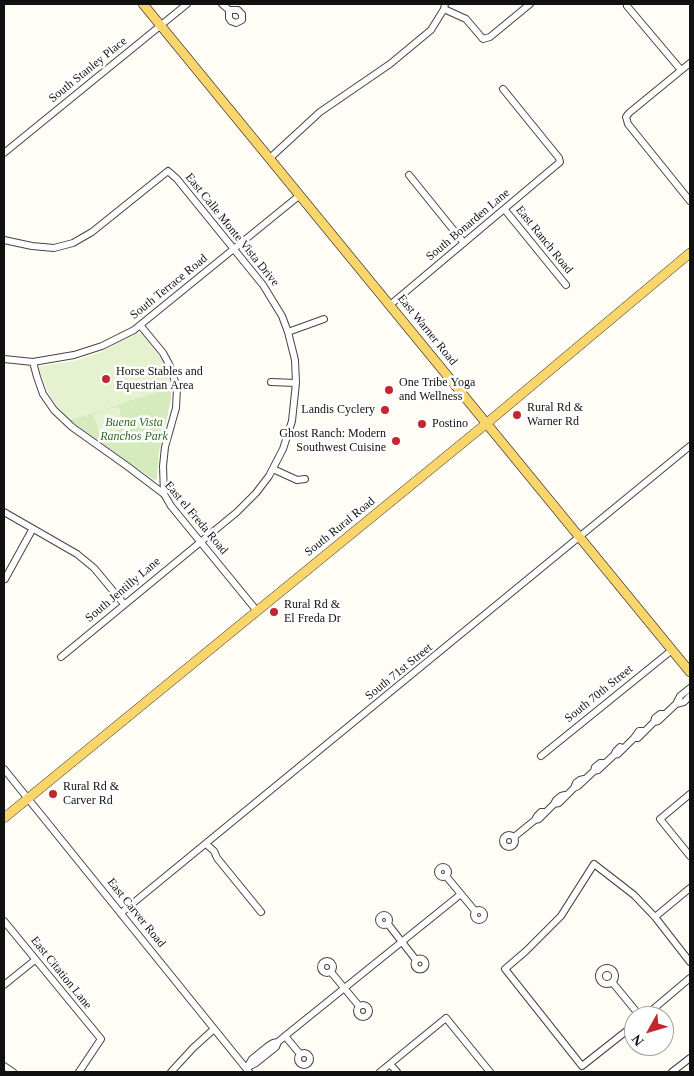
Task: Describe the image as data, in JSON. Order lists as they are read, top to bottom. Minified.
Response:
{"streets":{"main road":["East Warner Road","South Rural Road"],"street":["South Stanley Place","South Bonarden Lane","East Calle Monte Vista Drive","East Ranch Road","South Terrace Road","East el Freda Road","South Jentilly Lane","South 71st Street","South 70th Street","East Carver Road","East Citation Lane"]},"crossings":[["South Stanley Place","East Warner Road"],["South Bonarden Lane","East Ranch Road"],["South Bonarden Lane","East Warner Road"],["East Calle Monte Vista Drive","South Terrace Road"],["East Calle Monte Vista Drive","East el Freda Road"],["East Calle Monte Vista Drive","South Jentilly Lane"],["South Terrace Road","East Warner Road"],["South Terrace Road","East el Freda Road"],["East Warner Road","South Rural Road"],["East Warner Road","South 71st Street"],["East Warner Road","South 70th Street"],["East el Freda Road","South Rural Road"],["East el Freda Road","South Jentilly Lane"],["South Rural Road","East Carver Road"],["South 71st Street","East Carver Road"]],"parks":["Buena Vista Ranchos Park"],"places":["Horse Stables and Equestrian Area","One Tribe Yoga and Wellness","Landis Cyclery","Rural Rd & Warner Rd","Postino","Ghost Ranch: Modern Southwest Cuisine","Rural Rd & El Freda Dr","Rural Rd & Carver Rd"],"north":"bottom left"}
